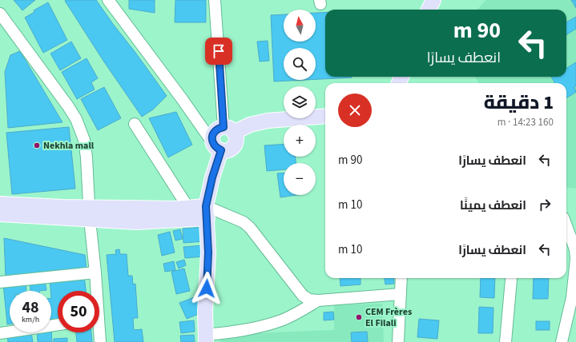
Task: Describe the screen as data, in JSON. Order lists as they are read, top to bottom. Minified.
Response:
{"places":["Nekhla mall","CEM Frères El Filali"],"north":"top","page":{"map_buttons":["+","−"],"turn":["90 m","انعطف يسارًا"],"heading":["1 دقيقة","160 m · 14:23"],"list":[{"name":"انعطف يسارًا","value":"90 m"},{"name":"انعطف يمينًا","value":"10 m"},{"name":"انعطف يسارًا","value":"10 m"}],"speed":"48 km/h","limit":"50"}}
